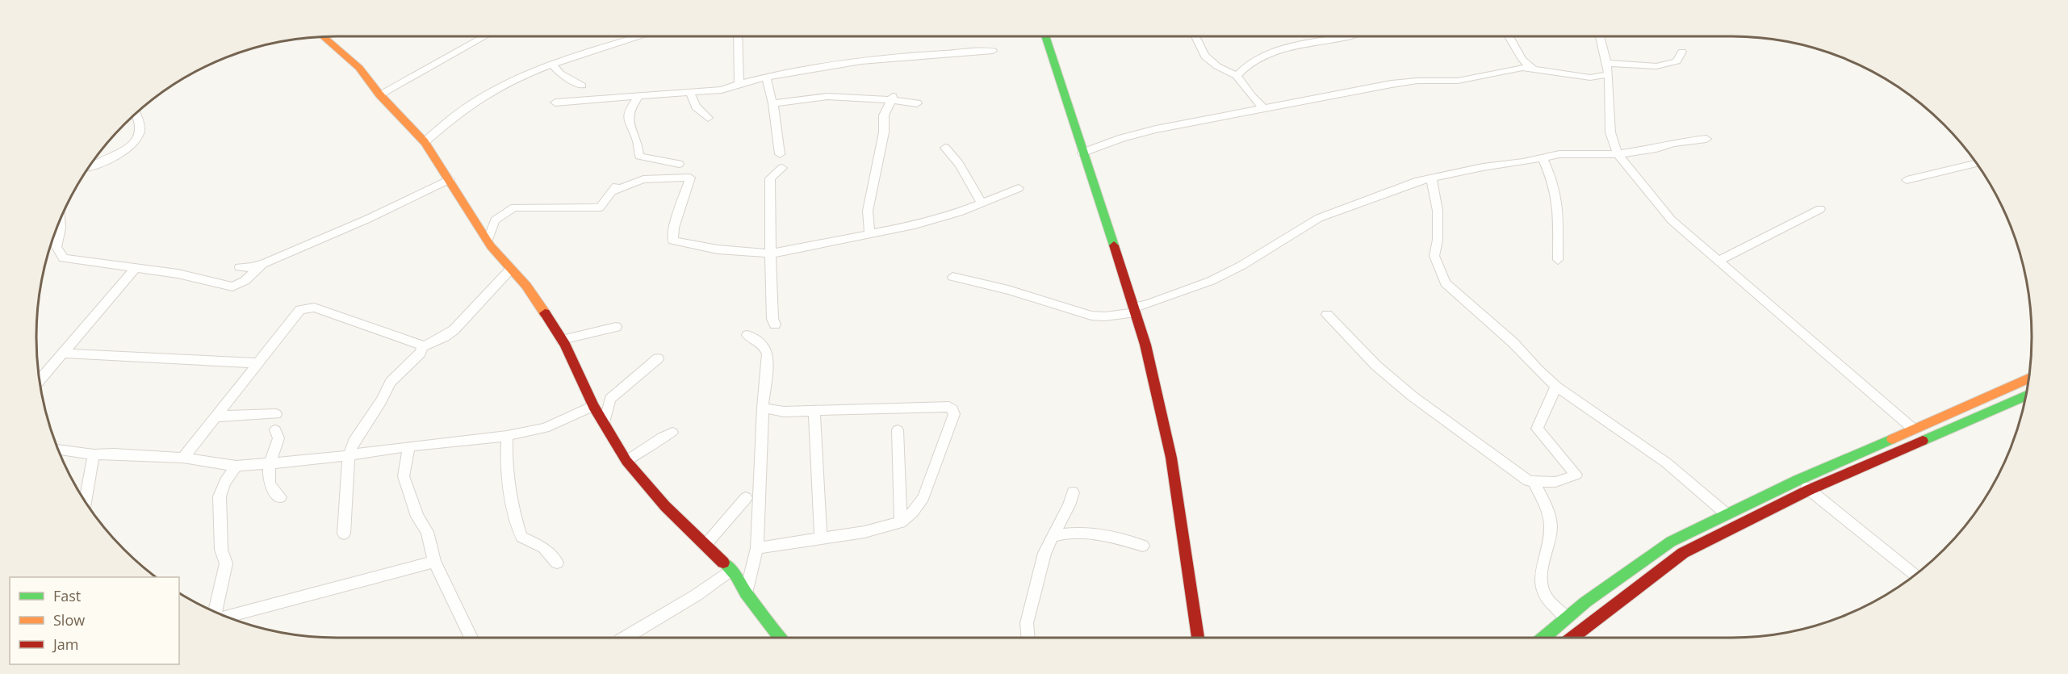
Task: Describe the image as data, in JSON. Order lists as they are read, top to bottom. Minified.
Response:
{"legend":["Fast","Slow","Jam"]}
